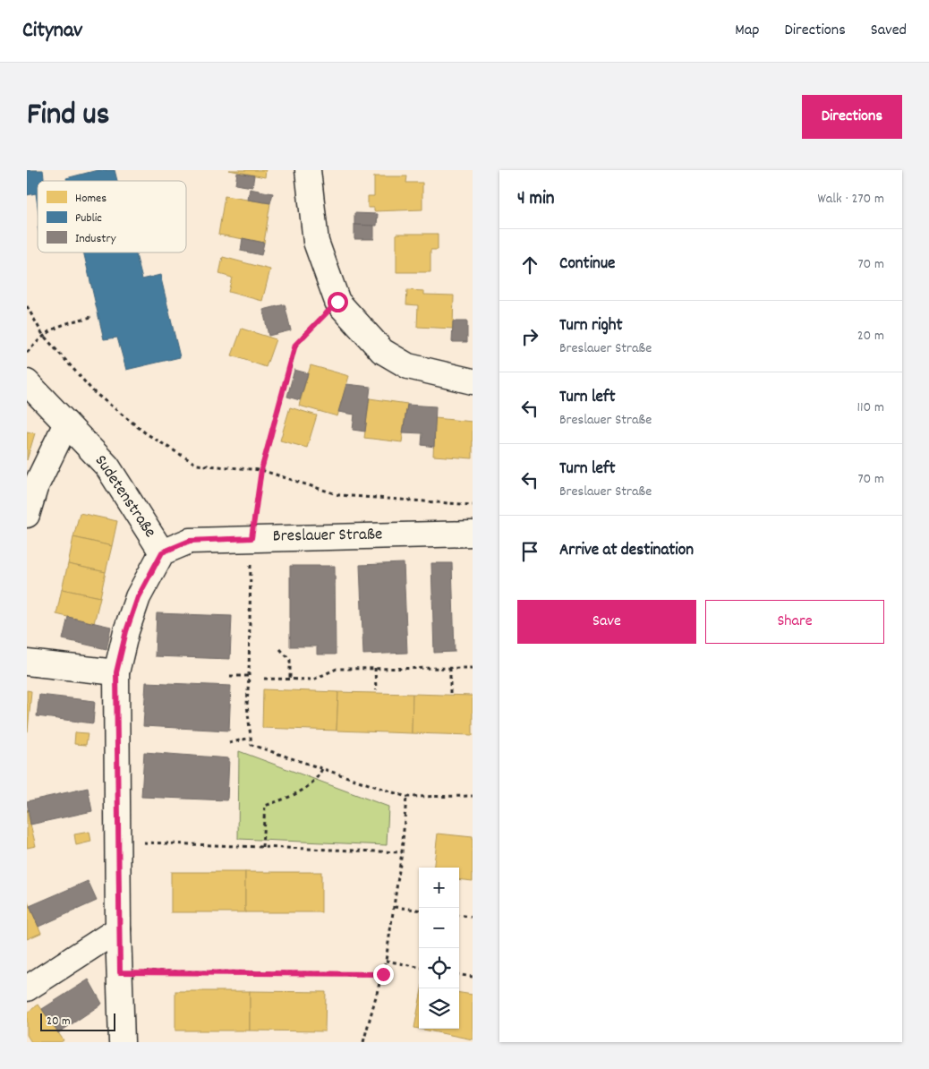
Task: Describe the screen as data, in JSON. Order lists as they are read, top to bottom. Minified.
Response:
{"streets":{"street":["Sudetenstraße","Breslauer Straße"]},"crossings":[["Sudetenstraße","Breslauer Straße"]],"legend":["Homes","Public","Industry"],"scale_bar":"20 m","page":{"header":"Citynav","nav":["Map","Directions","Saved"],"title":"Find us","buttons":["Directions",["Save","Share"]],"heading":["4 min","Walk · 270 m"],"list":[["Continue","70 m"],["Turn right","Breslauer Straße","20 m"],["Turn left","Breslauer Straße","110 m"],["Turn left","Breslauer Straße","70 m"],"Arrive at destination"],"map_buttons":["+","−"],"scale":"20 m"}}
